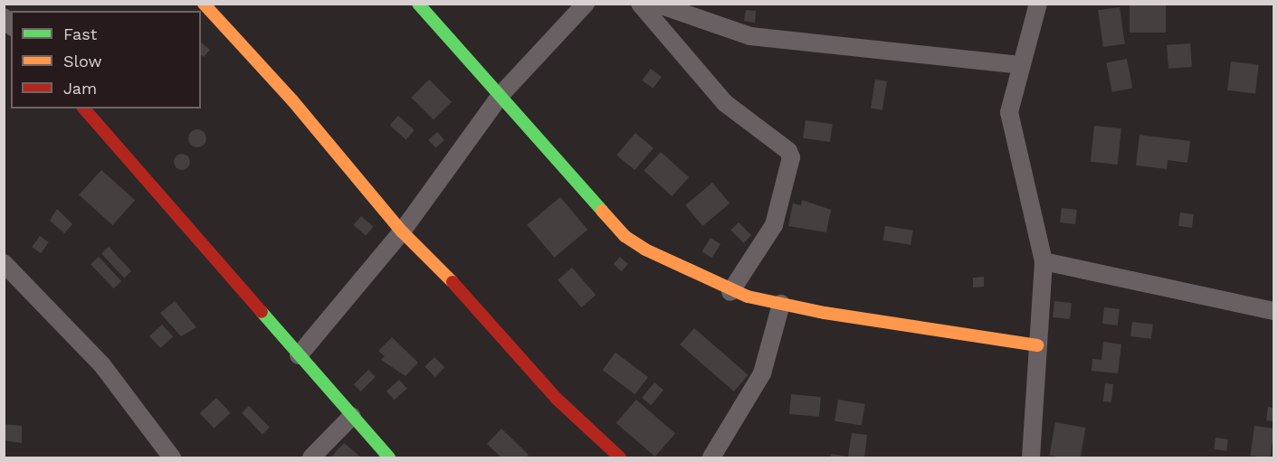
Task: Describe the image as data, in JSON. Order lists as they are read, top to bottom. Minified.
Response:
{"legend":["Fast","Slow","Jam"]}
